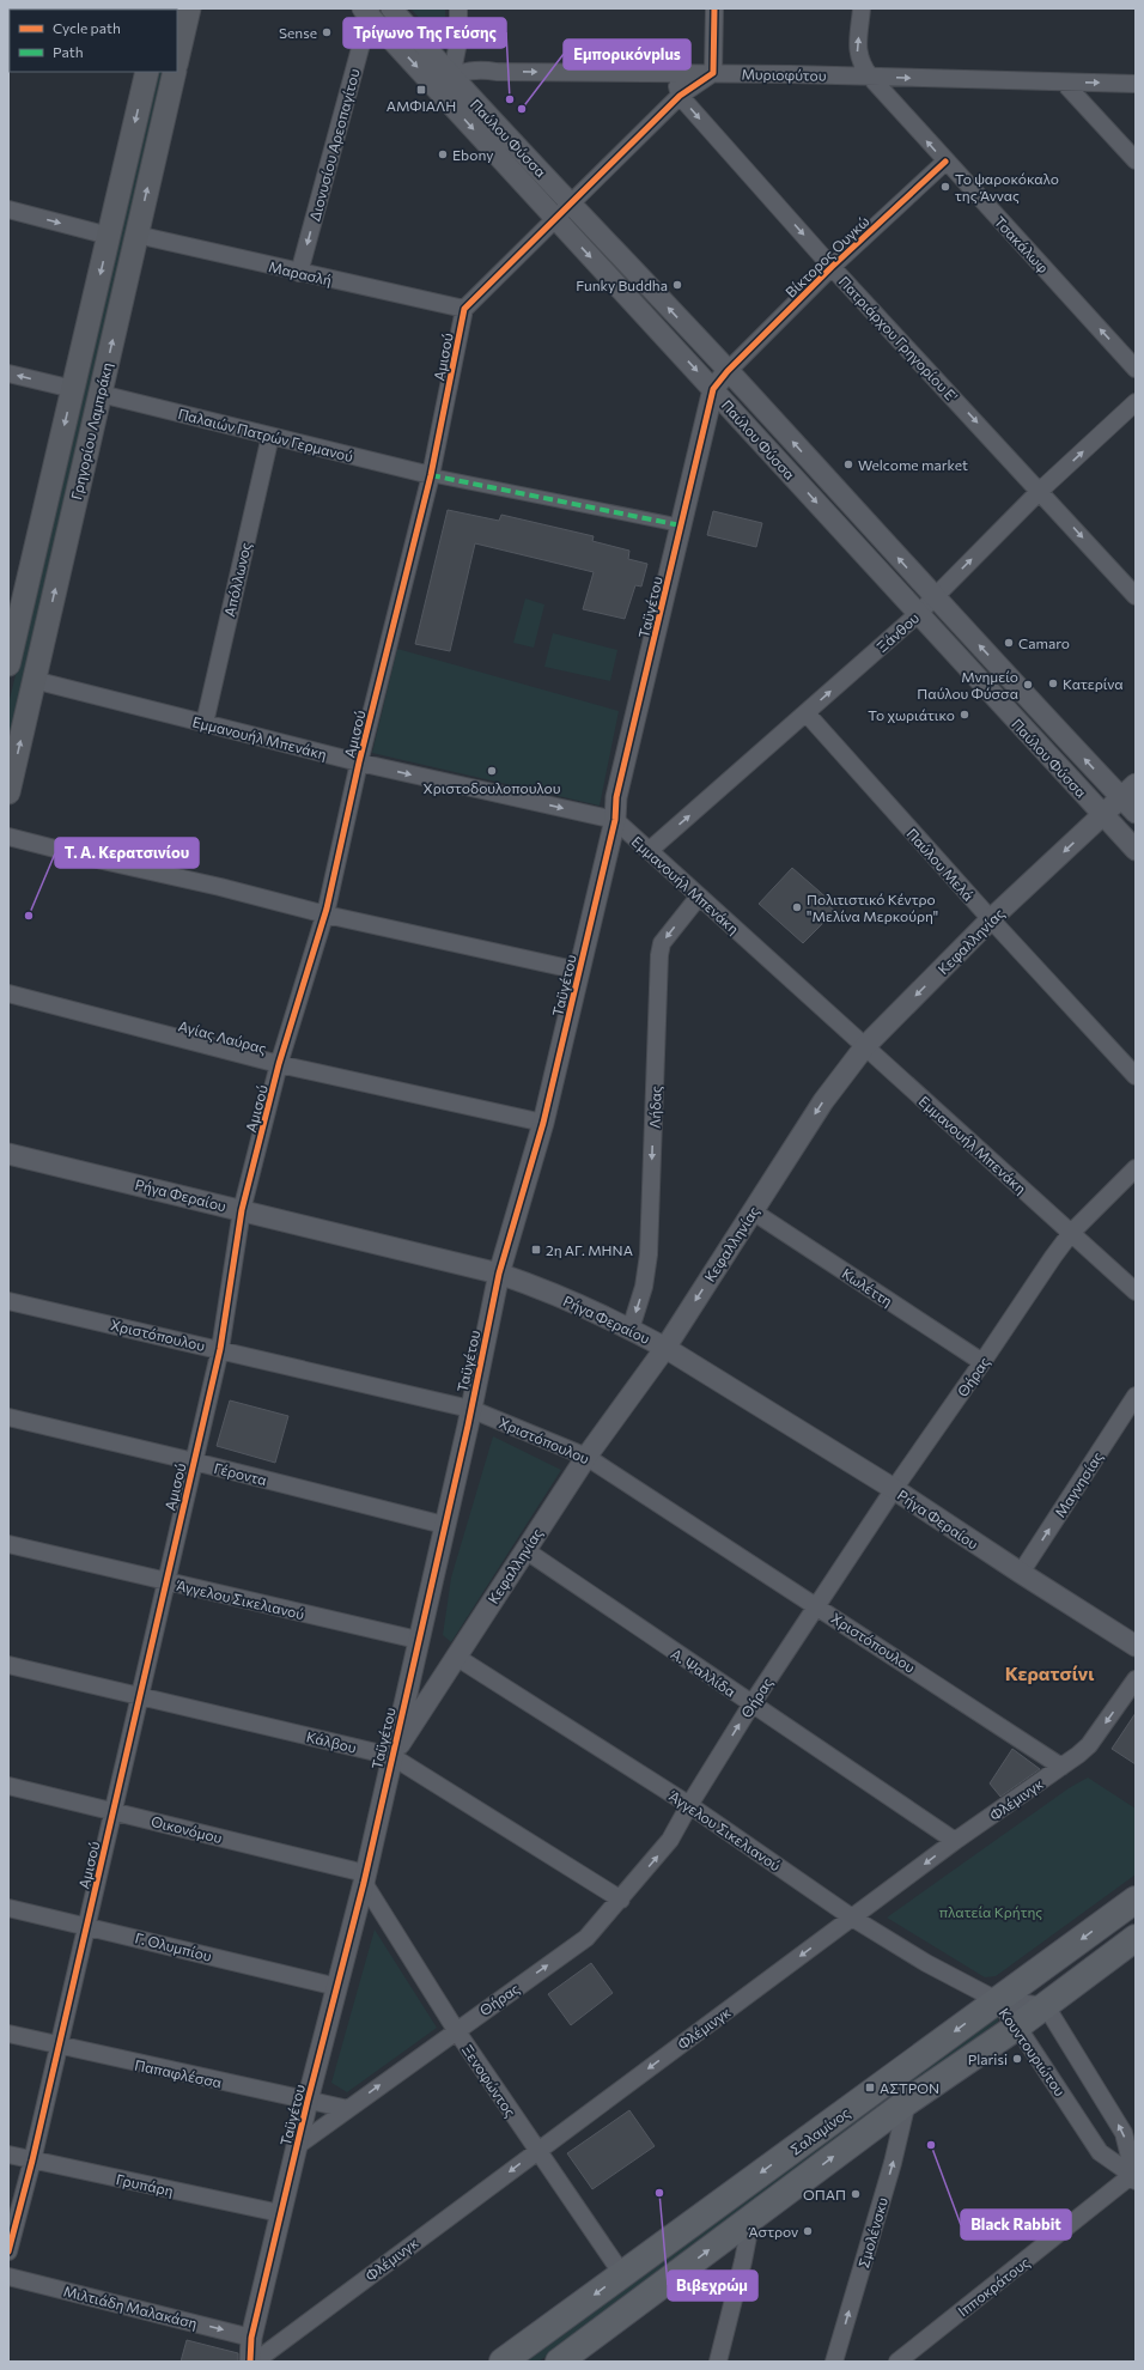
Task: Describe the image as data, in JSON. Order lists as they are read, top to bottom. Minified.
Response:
{"streets":{"main road":["Γρηγορίου Λαμπράκη","Σαλαμίνος"],"street":["Μυριοφύτου","Παύλου Φύσσα","Διονυσίου Αρεοπαγίτου","Τσακάλωφ","Βίκτορος Ουγκώ","Μαρασλή","Πατριάρχου Γρηγορίου Ε'","Αμισού","Παλαιών Πατρών Γερμανού","Απόλλωνος","Ταϋγέτου","Ξάνθου","Εμμανουήλ Μπενάκη","Παύλου Μελά","Κεφαλληνίας","Αγίας Λαύρας","Λήδας","Ρήγα Φεραίου","Κωλέττη","Χριστόπουλου","Θήρας","Γέροντα","Μαγνησίας","Άγγελου Σικελιανού","Α. Ψαλλίδα","Κάλβου","Φλέμινγκ","Οικονόμου","Γ. Ολυμπίου","Κουντουριώτου","Παπαφλέσσα","Ξενοφώντος","Γρυπάρη","Σμολένσκυ","Ιπποκράτους","Μιλτιάδη Μαλακάση"]},"crossings":[["Μυριοφύτου","Παύλου Φύσσα"],["Μυριοφύτου","Τσακάλωφ"],["Μυριοφύτου","Πατριάρχου Γρηγορίου Ε'"],["Παύλου Φύσσα","Διονυσίου Αρεοπαγίτου"],["Παύλου Φύσσα","Βίκτορος Ουγκώ"],["Παύλου Φύσσα","Ταϋγέτου"],["Παύλου Φύσσα","Ξάνθου"],["Παύλου Φύσσα","Κεφαλληνίας"],["Διονυσίου Αρεοπαγίτου","Μαρασλή"],["Τσακάλωφ","Βίκτορος Ουγκώ"],["Βίκτορος Ουγκώ","Πατριάρχου Γρηγορίου Ε'"],["Βίκτορος Ουγκώ","Ταϋγέτου"],["Μαρασλή","Αμισού"],["Μαρασλή","Γρηγορίου Λαμπράκη"],["Πατριάρχου Γρηγορίου Ε'","Ξάνθου"],["Αμισού","Παλαιών Πατρών Γερμανού"],["Αμισού","Εμμανουήλ Μπενάκη"],["Αμισού","Αγίας Λαύρας"],["Αμισού","Ρήγα Φεραίου"],["Αμισού","Χριστόπουλου"],["Αμισού","Γέροντα"],["Αμισού","Άγγελου Σικελιανού"],["Αμισού","Κάλβου"],["Αμισού","Οικονόμου"],["Αμισού","Γ. Ολυμπίου"],["Αμισού","Παπαφλέσσα"],["Αμισού","Γρυπάρη"],["Γρηγορίου Λαμπράκη","Παλαιών Πατρών Γερμανού"],["Γρηγορίου Λαμπράκη","Εμμανουήλ Μπενάκη"],["Παλαιών Πατρών Γερμανού","Απόλλωνος"],["Απόλλωνος","Εμμανουήλ Μπενάκη"],["Ταϋγέτου","Εμμανουήλ Μπενάκη"],["Ταϋγέτου","Κεφαλληνίας"],["Ταϋγέτου","Αγίας Λαύρας"],["Ταϋγέτου","Ρήγα Φεραίου"],["Ταϋγέτου","Χριστόπουλου"],["Ταϋγέτου","Θήρας"],["Ταϋγέτου","Γέροντα"],["Ταϋγέτου","Άγγελου Σικελιανού"],["Ταϋγέτου","Κάλβου"],["Ταϋγέτου","Οικονόμου"],["Ταϋγέτου","Γ. Ολυμπίου"],["Ταϋγέτου","Παπαφλέσσα"],["Ταϋγέτου","Ξενοφώντος"],["Ταϋγέτου","Γρυπάρη"],["Ταϋγέτου","Μιλτιάδη Μαλακάση"],["Ξάνθου","Εμμανουήλ Μπενάκη"],["Ξάνθου","Παύλου Μελά"],["Εμμανουήλ Μπενάκη","Κεφαλληνίας"],["Εμμανουήλ Μπενάκη","Λήδας"],["Εμμανουήλ Μπενάκη","Θήρας"],["Παύλου Μελά","Κεφαλληνίας"],["Κεφαλληνίας","Ρήγα Φεραίου"],["Κεφαλληνίας","Κωλέττη"],["Κεφαλληνίας","Χριστόπουλου"],["Κεφαλληνίας","Άγγελου Σικελιανού"],["Κεφαλληνίας","Α. Ψαλλίδα"],["Κεφαλληνίας","Κάλβου"],["Λήδας","Ρήγα Φεραίου"],["Ρήγα Φεραίου","Θήρας"],["Ρήγα Φεραίου","Μαγνησίας"],["Κωλέττη","Θήρας"],["Χριστόπουλου","Θήρας"],["Χριστόπουλου","Φλέμινγκ"],["Θήρας","Άγγελου Σικελιανού"],["Θήρας","Α. Ψαλλίδα"],["Θήρας","Κάλβου"],["Θήρας","Παπαφλέσσα"],["Θήρας","Ξενοφώντος"],["Άγγελου Σικελιανού","Φλέμινγκ"],["Άγγελου Σικελιανού","Κουντουριώτου"],["Άγγελου Σικελιανού","Σαλαμίνος"],["Α. Ψαλλίδα","Φλέμινγκ"],["Φλέμινγκ","Ξενοφώντος"],["Οικονόμου","Ξενοφώντος"],["Κουντουριώτου","Σαλαμίνος"],["Κουντουριώτου","Ιπποκράτους"],["Ξενοφώντος","Σαλαμίνος"],["Σαλαμίνος","Σμολένσκυ"]],"one_way":["Μυριοφύτου","Διονυσίου Αρεοπαγίτου","Τσακάλωφ","Πατριάρχου Γρηγορίου Ε'","Ξάνθου","Κεφαλληνίας","Λήδας","Θήρας","Μαγνησίας","Φλέμινγκ","Μιλτιάδη Μαλακάση"],"districts":["Κερατσίνι"],"parks":["πλατεία Κρήτης"],"places":{"other":["Sense","Τρίγωνο Της Γεύσης","Εμπορικόνplus","Ebony","Το ψαροκόκαλο της Άννας","Funky Buddha","Welcome market","Camaro","Κατερίνα","Μνημείο Παύλου Φύσσα","Το χωριάτικο","Χριστοδουλοπουλου","Πολιτιστικό Κέντρο \"Μελίνα Μερκούρη\"","Τ. Α. Κερατσινίου","Plarisi","Black Rabbit","Βιβεχρώμ","ΟΠΑΠ","Άστρον"],"transit":["ΑΜΦΙΑΛΗ","2η ΑΓ. ΜΗΝΑ","ΑΣΤΡΟΝ"]},"legend":["Cycle path","Path"]}
